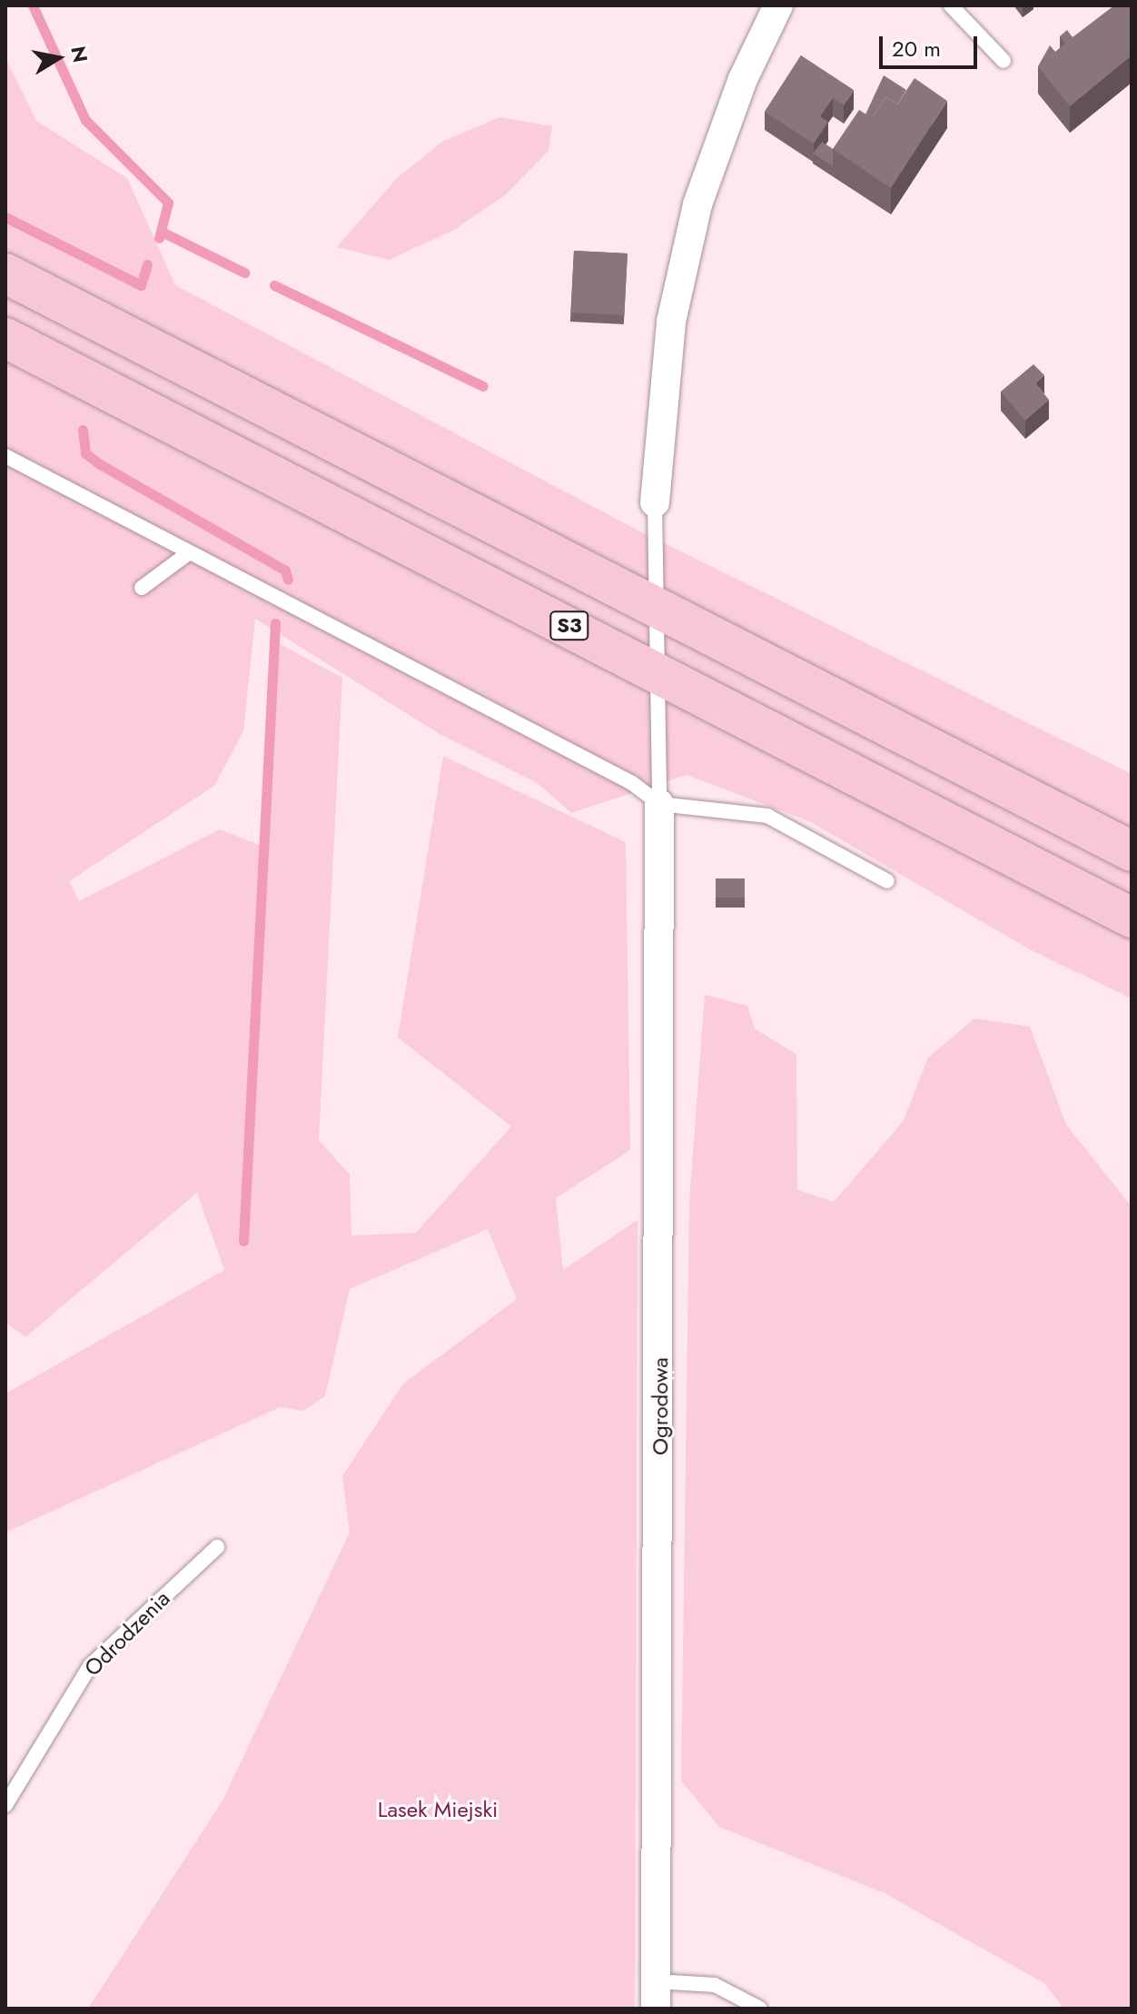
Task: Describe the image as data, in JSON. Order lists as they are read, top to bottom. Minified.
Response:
{"streets":{"highway":["S3"],"street":["Ogrodowa"],"lane":["Odrodzenia"]},"parks":["Lasek Miejski"],"scale_bar":"20 m","north":"right"}
